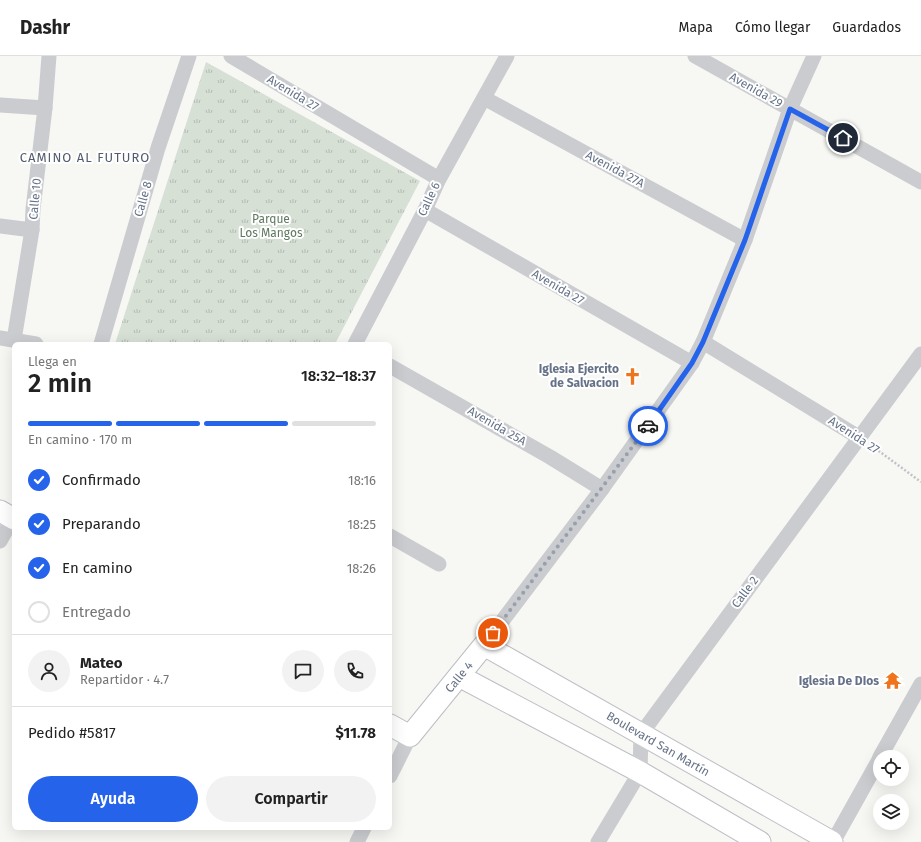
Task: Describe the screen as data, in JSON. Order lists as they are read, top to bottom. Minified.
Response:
{"streets":{"street":["Avenida 29","Avenida 27","Avenida 27A","Calle 10","Calle 8","Calle 6","Avenida 25A","Calle 2","Calle 4","Boulevard San Martín"]},"crossings":[["Avenida 29","Calle 4"],["Avenida 27","Calle 6"],["Avenida 27","Calle 2"],["Avenida 27","Calle 4"],["Avenida 27A","Calle 6"],["Avenida 27A","Calle 4"],["Avenida 25A","Calle 4"],["Calle 2","Boulevard San Martín"],["Calle 4","Boulevard San Martín"]],"districts":["CAMINO AL FUTURO"],"parks":["Parque Los Mangos"],"places":{"church":["Iglesia Ejercito de Salvacion"],"temple":["Iglesia De DIos"]},"page":{"header":"Dashr","nav":["Mapa","Cómo llegar","Guardados"],"heading":["2 min","Llega en","18:32–18:37"],"panel":["Mateo","Repartidor · 4.7","Pedido #5817","$11.78"],"bar":"En camino · 170 m","list":[["Confirmado","18:16"],["Preparando","18:25"],["En camino","18:26"],"Entregado"],"buttons":["Ayuda","Compartir"]}}
